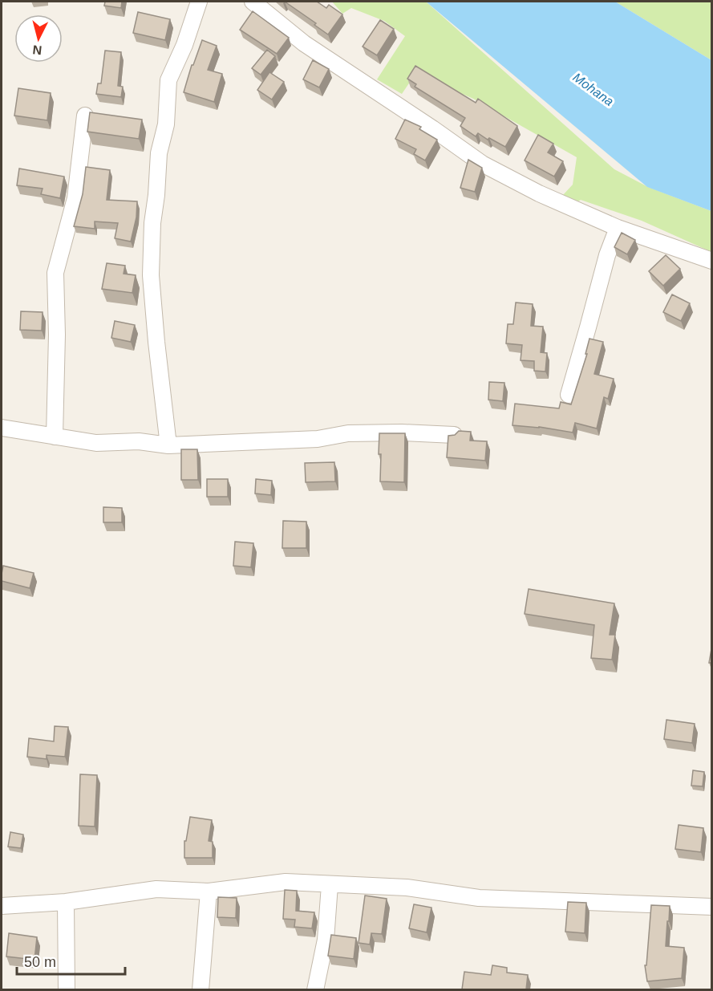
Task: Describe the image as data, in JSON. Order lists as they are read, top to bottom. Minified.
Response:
{"water":["Mohana"],"scale_bar":"50 m","north":"bottom"}
